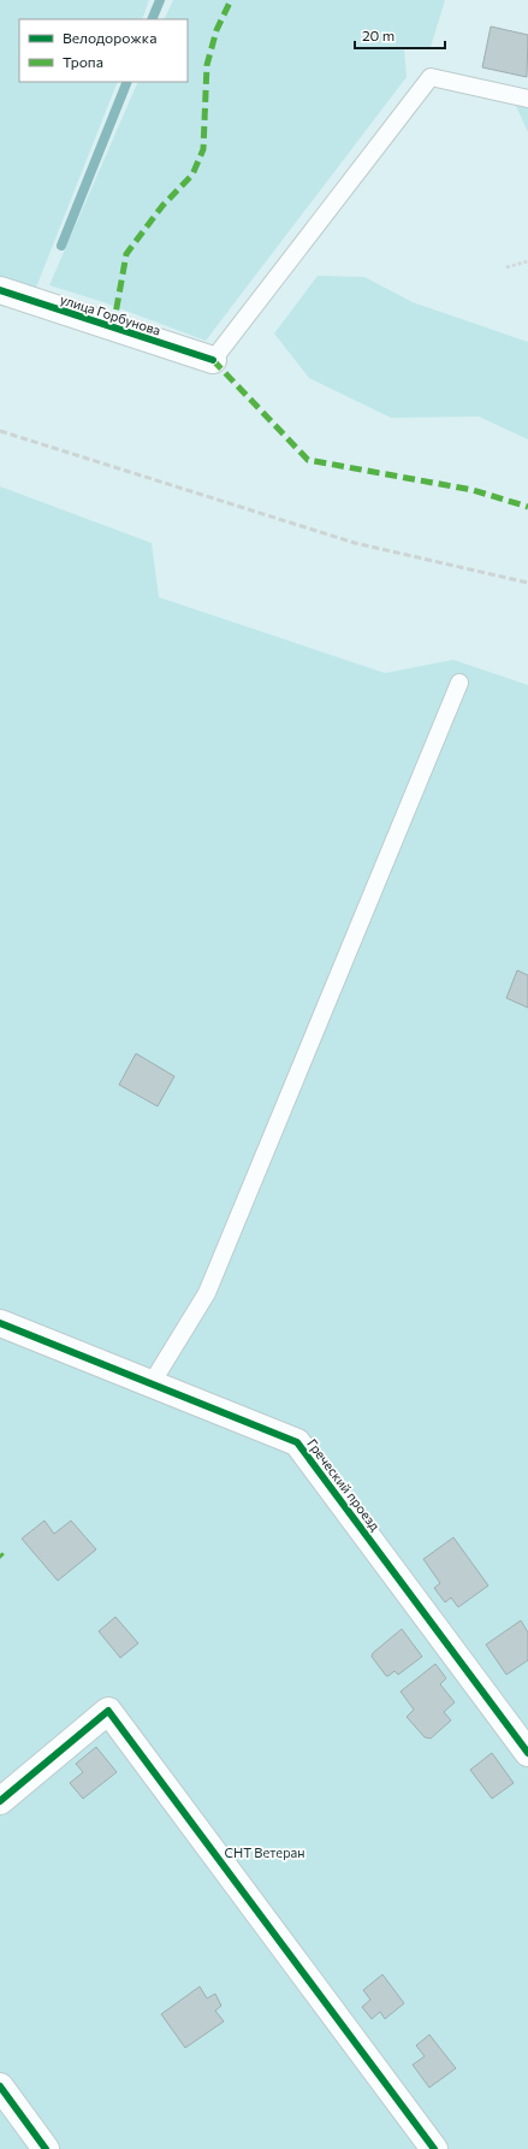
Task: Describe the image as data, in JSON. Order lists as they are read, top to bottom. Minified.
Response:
{"streets":{"street":["улица Горбунова","Греческий проезд"]},"parks":["СНТ Ветеран"],"legend":["Велодорожка","Тропа"],"scale_bar":"20 m"}
